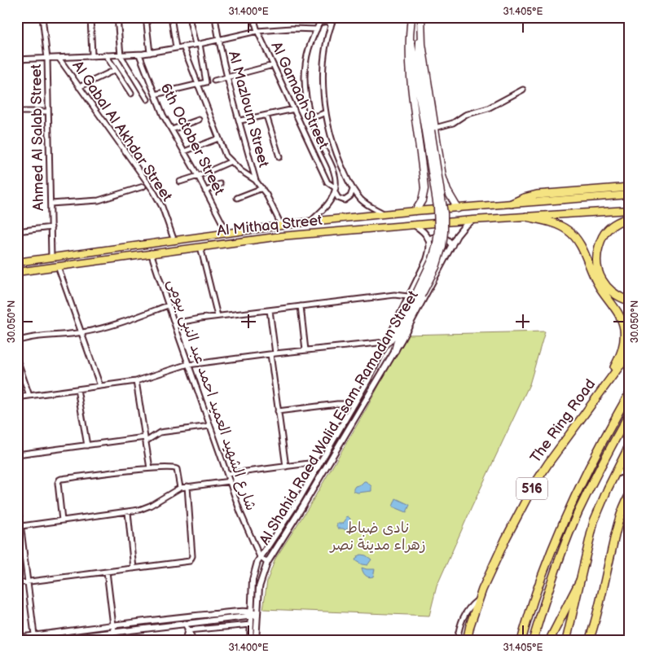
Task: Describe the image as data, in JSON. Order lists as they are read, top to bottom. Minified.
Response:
{"streets":{"highway":["The Ring Road","516"],"main road":["Al Mithaq Street"],"street":["Al Gamaah Street","Al Mazloum Street","Al Gabal Al Akhdar Street","Ahmed Al Salab Street","6th October Street","شارع الشهيد العميد احمد عبد النبى بيومى","Al Shahid Raed Walid Esam Ramadan Street"]},"crossings":[["Al Mazloum Street","Al Mithaq Street"],["Al Gabal Al Akhdar Street","Al Mithaq Street"],["Ahmed Al Salab Street","Al Mithaq Street"],["6th October Street","Al Mithaq Street"],["Al Mithaq Street","شارع الشهيد العميد احمد عبد النبى بيومى"],["Al Mithaq Street","Al Shahid Raed Walid Esam Ramadan Street"],["Al Mithaq Street","516"],["شارع الشهيد العميد احمد عبد النبى بيومى","Al Shahid Raed Walid Esam Ramadan Street"],["The Ring Road","516"]],"parks":["نادى ضباط زهراء مدينة نصر"],"coordinates":["31.400°E","31.405°E","30.050°N"]}
